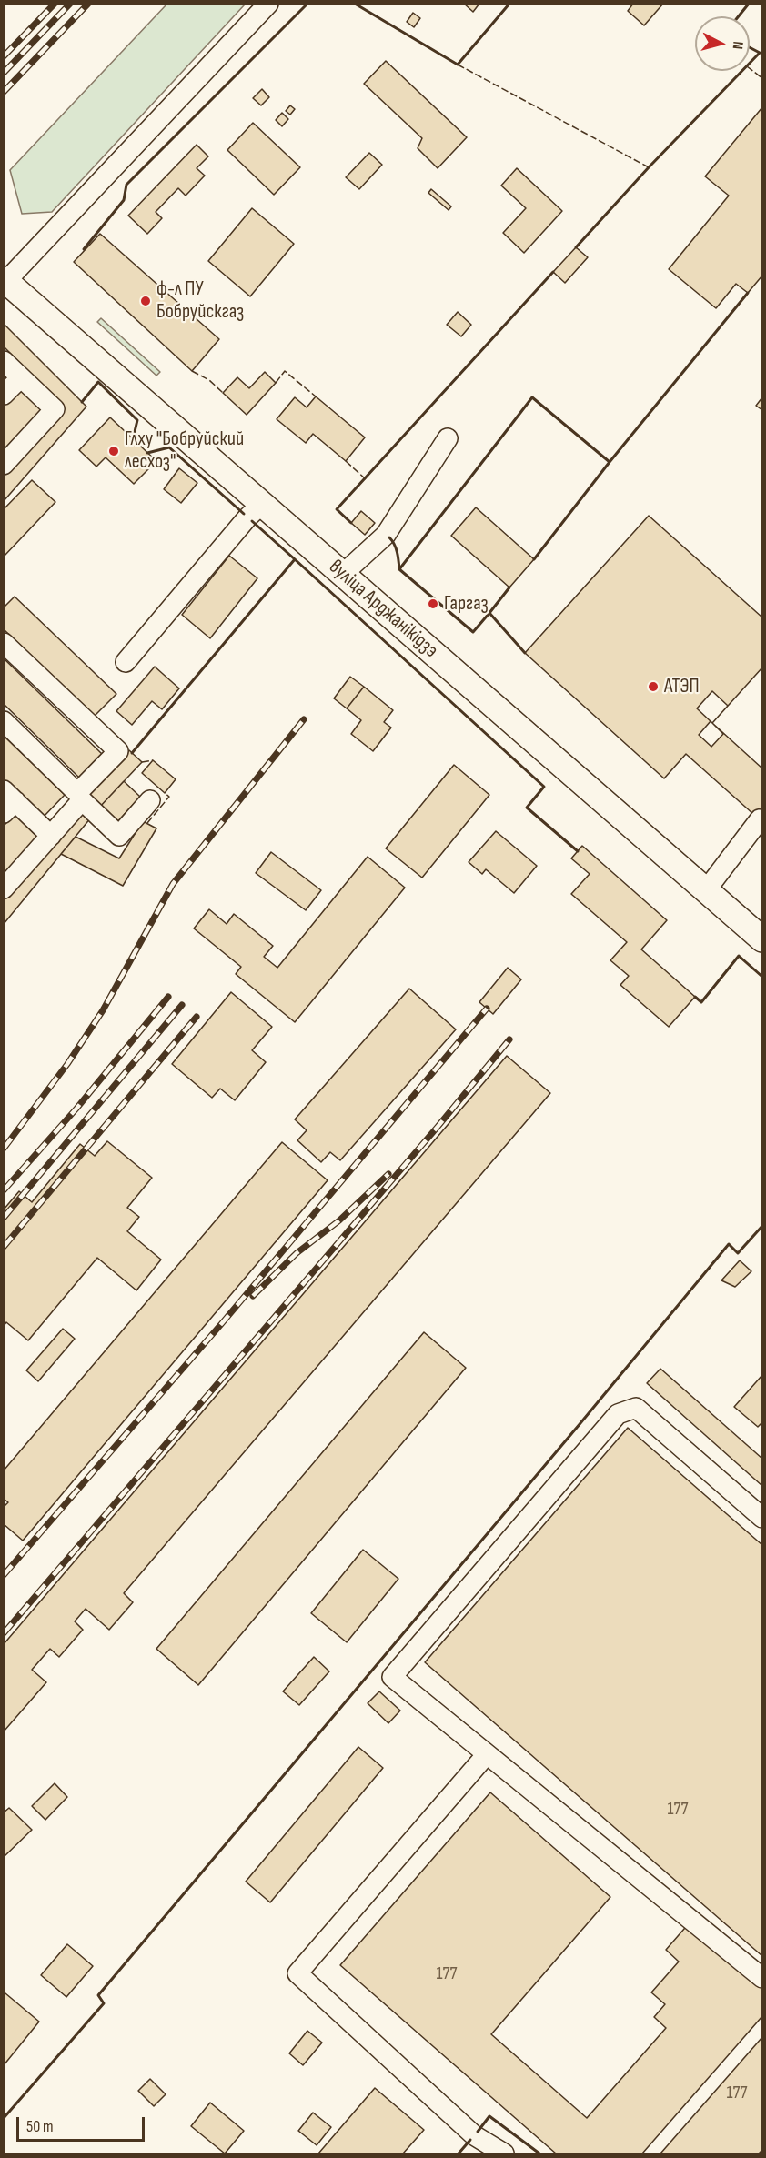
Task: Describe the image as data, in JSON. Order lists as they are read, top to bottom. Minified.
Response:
{"streets":{"main road":["вуліца Арджанікідзэ"]},"places":["ф-л ПУ Бобруйскгаз","Глху \"Бобруйский лесхоз\"","Гаргаз","АТЭП"],"house_numbers":["177","177","177"],"scale_bar":"50 m","north":"right"}
